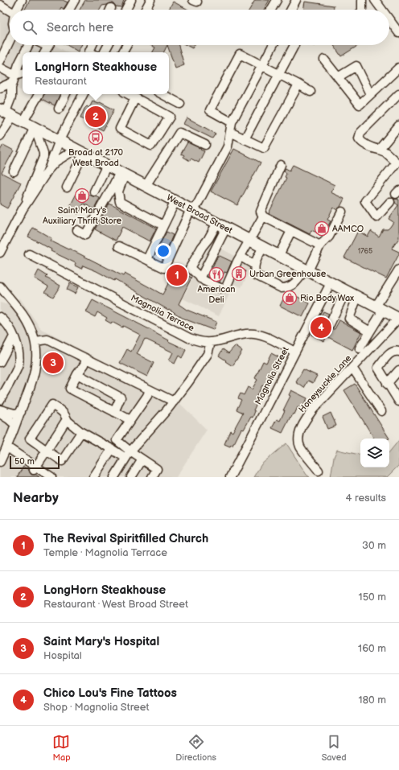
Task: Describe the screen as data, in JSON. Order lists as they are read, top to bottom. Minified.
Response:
{"streets":{"main road":["West Broad Street"],"street":["Magnolia Terrace","Magnolia Street","Honeysuckle Lane"]},"crossings":[["West Broad Street","Magnolia Street"],["West Broad Street","Honeysuckle Lane"],["Magnolia Terrace","Magnolia Street"]],"places":{"bus stop":["Broad at 2170 West Broad"],"shop":["Saint Mary's Auxiliary Thrift Store","AAMCO","Rio Body Wax"],"building":["Urban Greenhouse"],"restaurant":["American Deli"]},"house_numbers":["1765"],"scale_bar":"50 m","page":{"search":"Search here","popup":["LongHorn Steakhouse","Restaurant"],"pins":["2","1","4","3"],"scale":"50 m","heading":["Nearby","4 results"],"list":[{"mark":"1","name":"The Revival Spiritfilled Church","note":"Temple · Magnolia Terrace","value":"30 m"},{"mark":"2","name":"LongHorn Steakhouse","note":"Restaurant · West Broad Street","value":"150 m"},{"mark":"3","name":"Saint Mary's Hospital","note":"Hospital","value":"160 m"},{"mark":"4","name":"Chico Lou's Fine Tattoos","note":"Shop · Magnolia Street","value":"180 m"}],"nav":["Map","Directions","Saved"]}}
